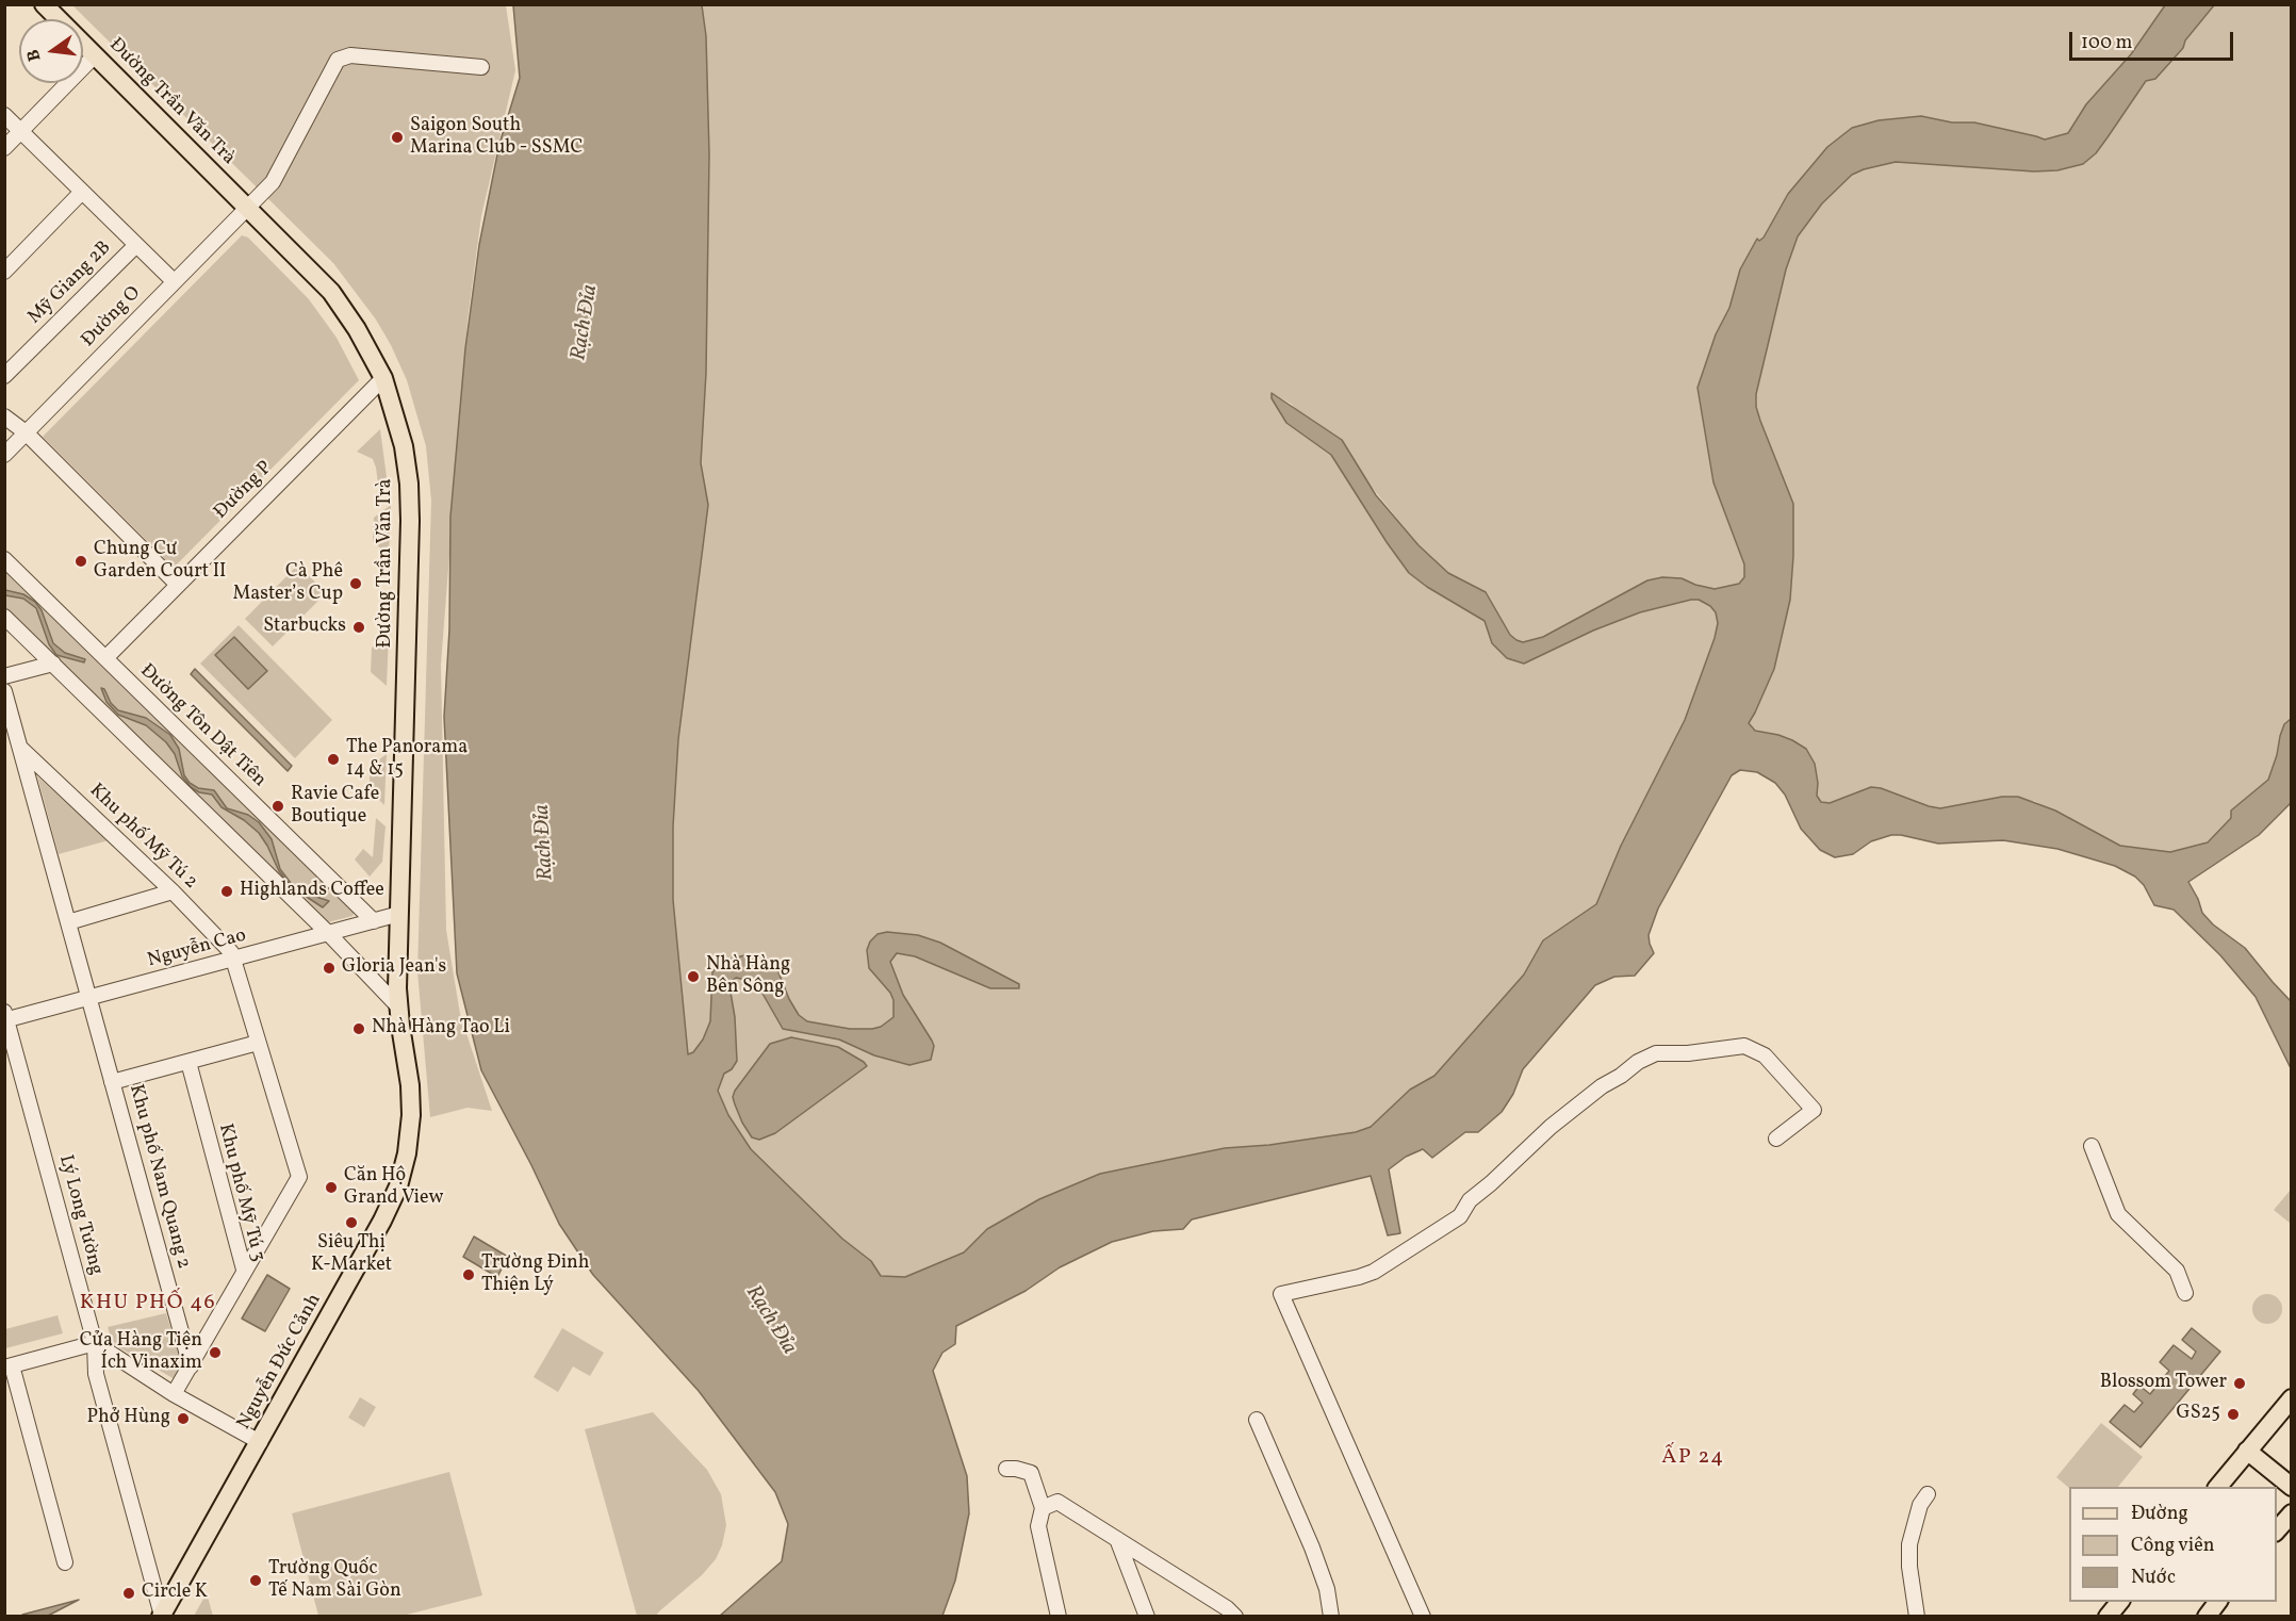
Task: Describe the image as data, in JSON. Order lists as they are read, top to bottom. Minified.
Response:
{"streets":{"main road":["Đường Trần Văn Trà","Nguyễn Đức Cảnh"],"street":["Mỹ Giang 2B","Đường O","Đường P","Đường Tôn Dật Tiên","Khu phố Mỹ Tú 2","Nguyễn Cao","Khu phố Nam Quang 2","Khu phố Mỹ Tú 3","Lý Long Tường"]},"crossings":[["Đường Trần Văn Trà","Đường O"],["Đường Trần Văn Trà","Đường P"],["Đường Trần Văn Trà","Nguyễn Cao"],["Đường Trần Văn Trà","Nguyễn Đức Cảnh"],["Đường P","Đường Tôn Dật Tiên"],["Đường Tôn Dật Tiên","Nguyễn Cao"],["Khu phố Mỹ Tú 2","Nguyễn Cao"],["Nguyễn Cao","Khu phố Nam Quang 2"],["Nguyễn Cao","Lý Long Tường"],["Nguyễn Cao","Nguyễn Đức Cảnh"],["Khu phố Nam Quang 2","Khu phố Mỹ Tú 3"],["Lý Long Tường","Nguyễn Đức Cảnh"]],"districts":["KHU PHỐ 46","ẤP 24"],"water":["Rạch Đỉa"],"places":["Saigon South Marina Club - SSMC","Chung Cư Garden Court II","Cà Phê Master’s Cup","Starbucks","The Panorama 14 & 15","Ravie Cafe Boutique","Highlands Coffee","Gloria Jean's","Nhà Hàng Bên Sông","Nhà Hàng Tao Li","Căn Hộ Grand View","Siêu Thị K-Market","Trường Đinh Thiện Lý","Cửa Hàng Tiện Ích Vinaxim","Blossom Tower","GS25","Phở Hùng","Trường Quốc Tế Nam Sài Gòn","Circle K"],"legend":["Đường","Công viên","Nước"],"scale_bar":"100 m","north":"left"}
